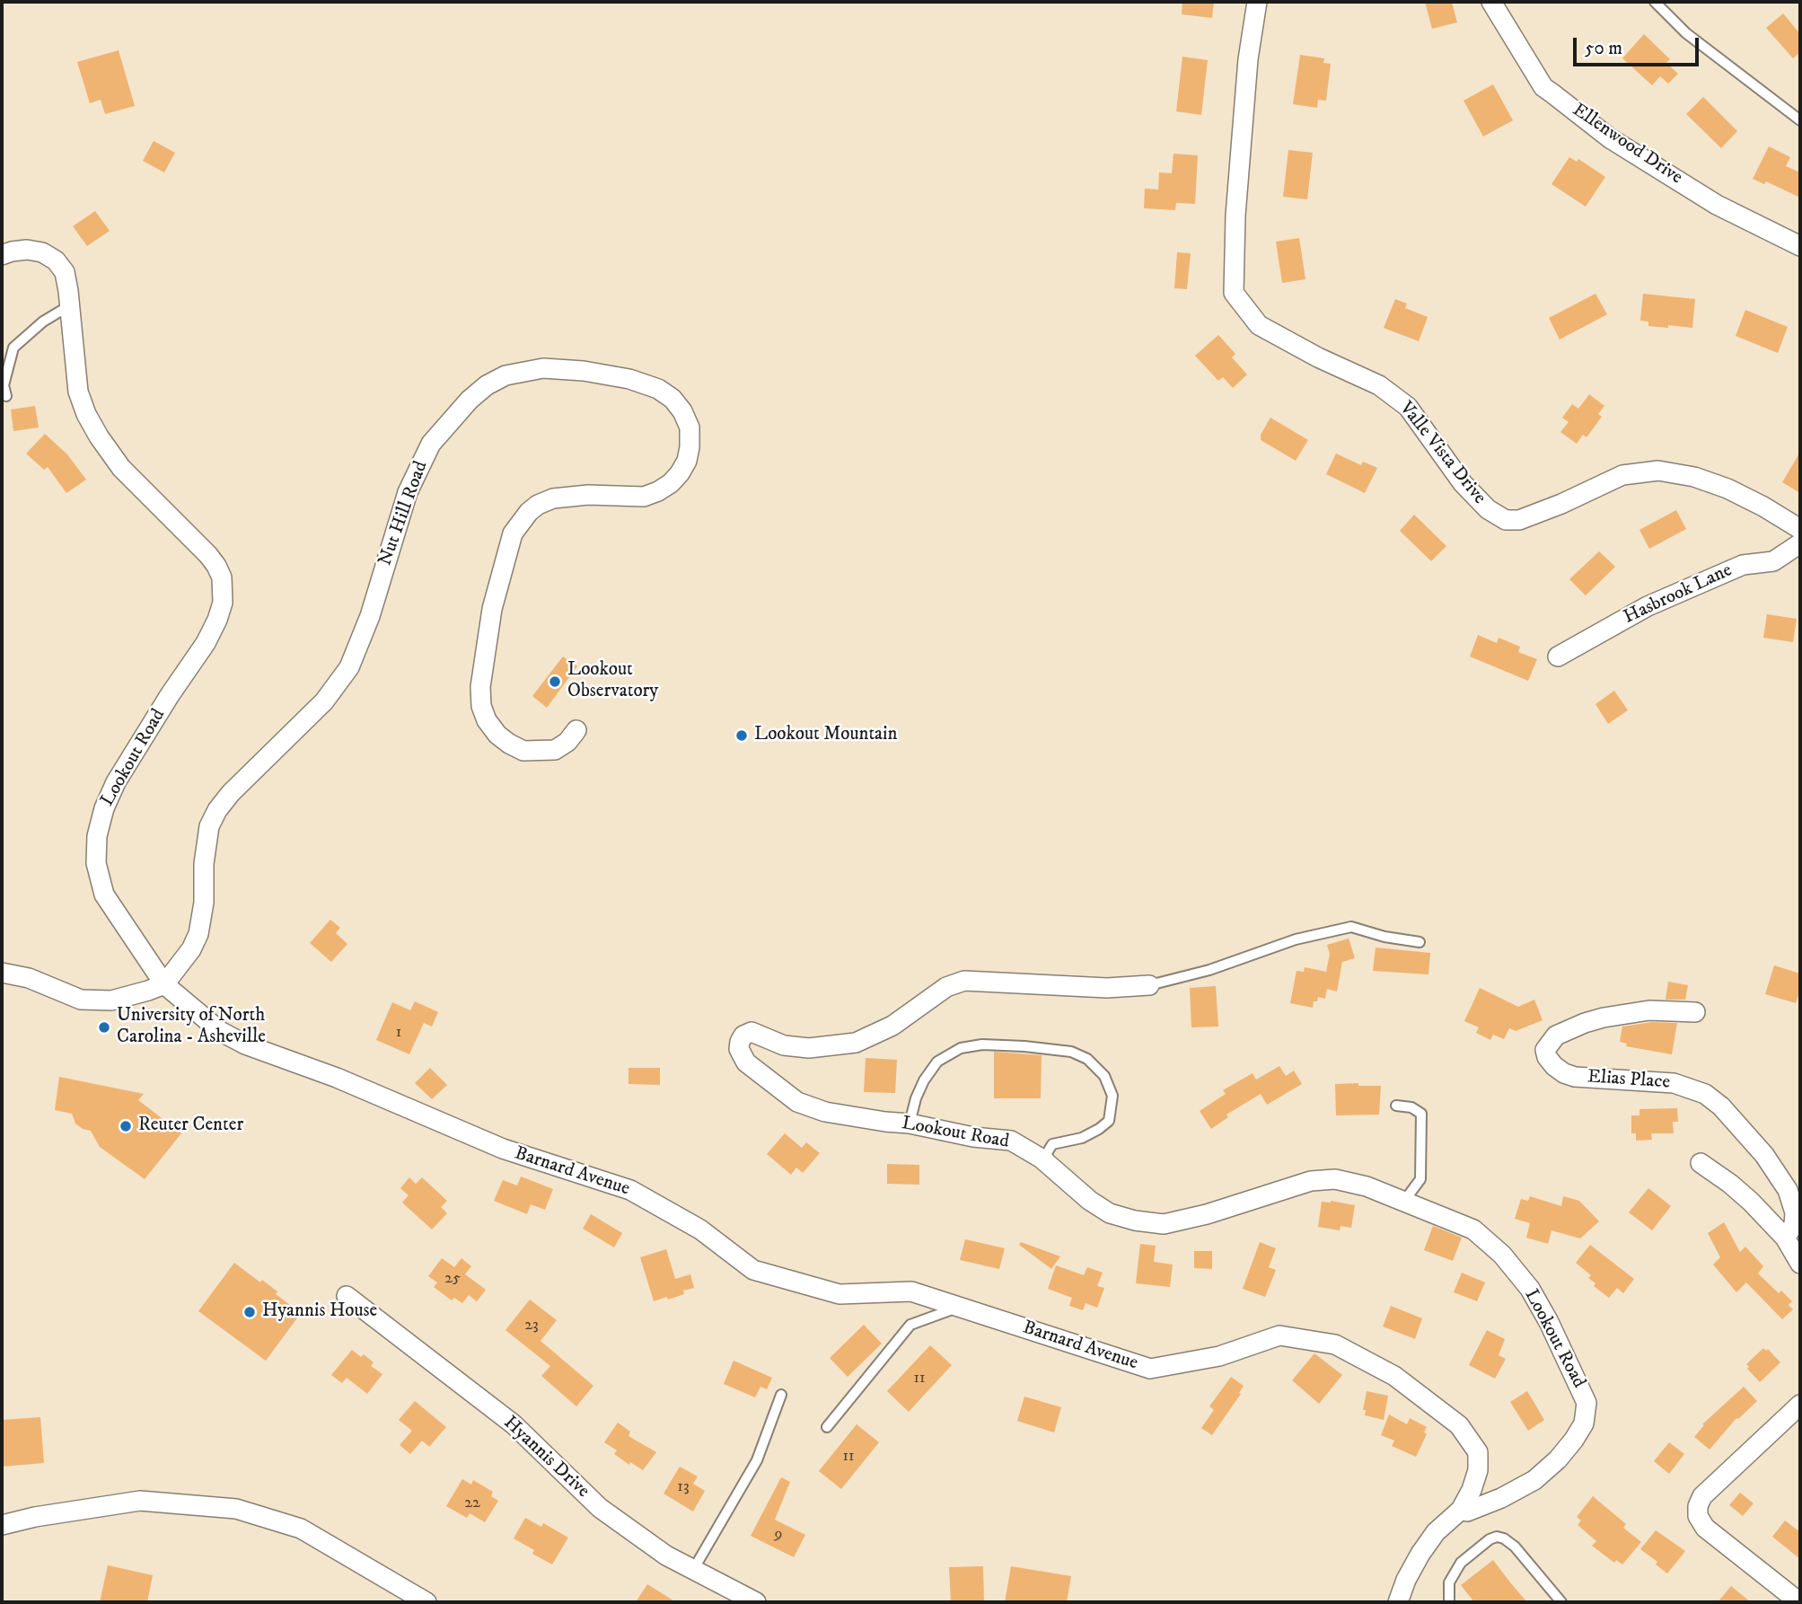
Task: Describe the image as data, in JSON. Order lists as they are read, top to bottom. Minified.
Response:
{"streets":{"street":["Ellenwood Drive","Valle Vista Drive","Nut Hill Road","Hasbrook Lane","Lookout Road","Elias Place","Barnard Avenue","Hyannis Drive"]},"crossings":[["Nut Hill Road","Lookout Road"],["Lookout Road","Barnard Avenue"]],"places":["Lookout Observatory","Lookout Mountain","University of North Carolina - Asheville","Reuter Center","Hyannis House"],"house_numbers":["1","25","23","11","11","13","22","9"],"scale_bar":"50 m"}
